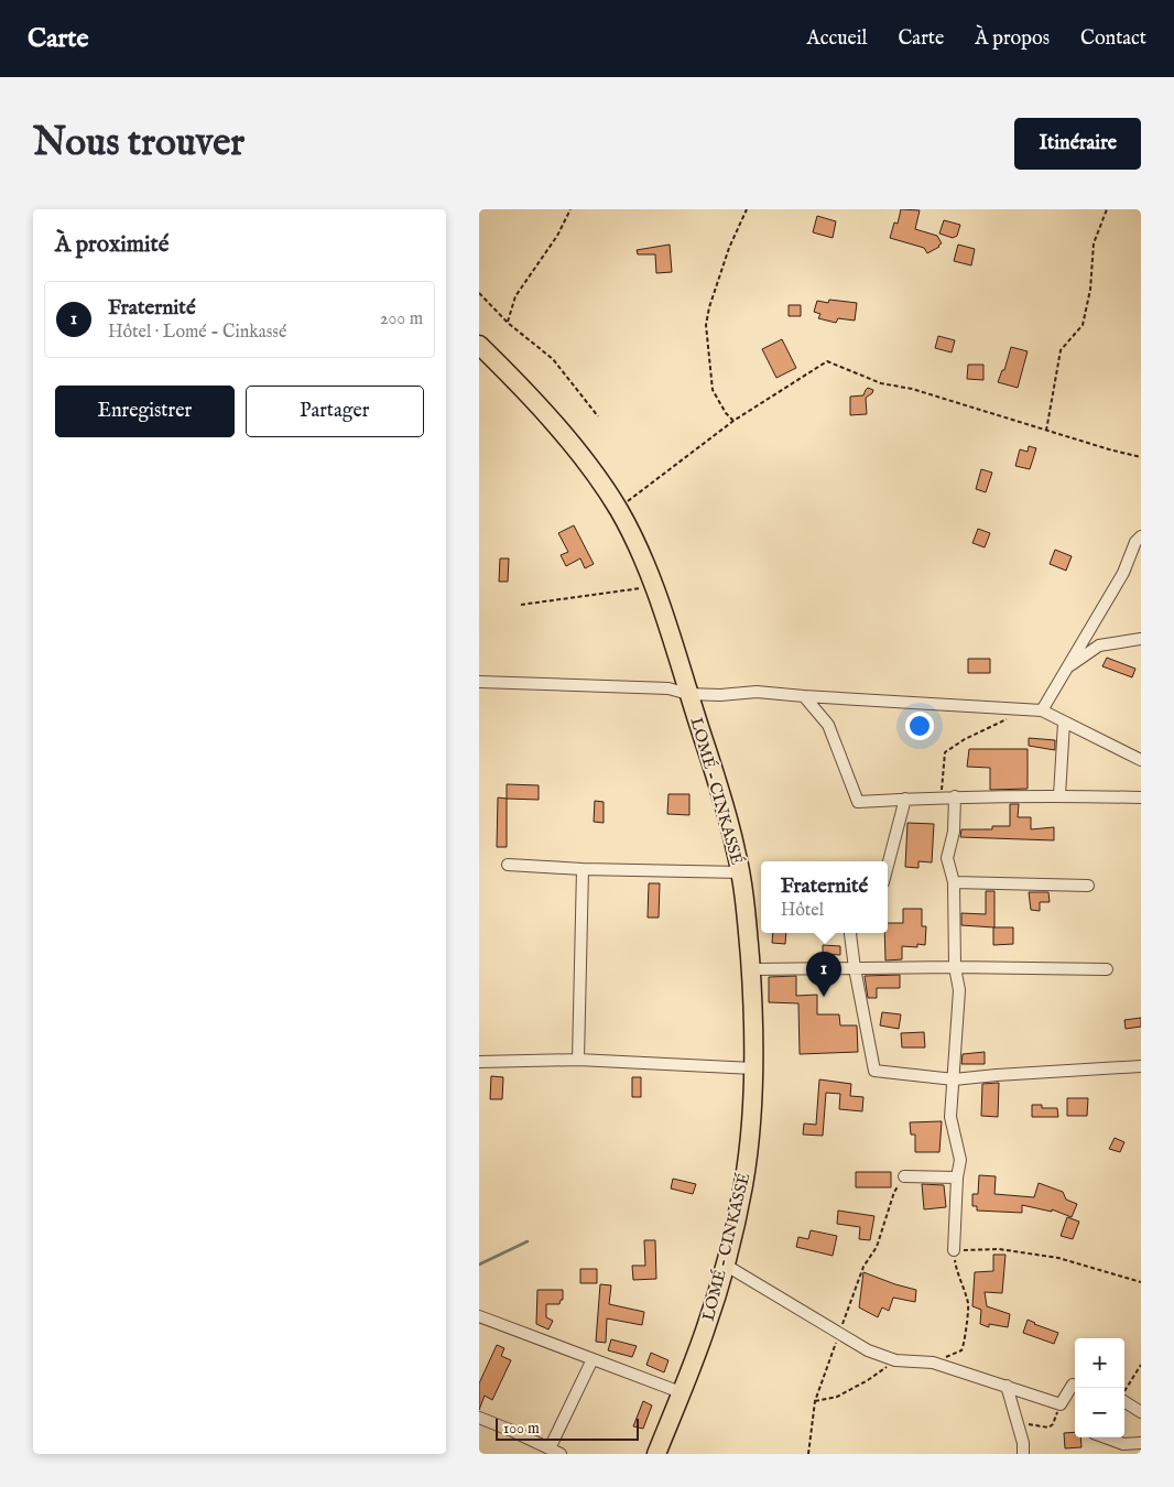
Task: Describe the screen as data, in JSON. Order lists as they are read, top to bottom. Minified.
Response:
{"streets":{"highway":["LOMÉ - CINKASSÉ"]},"scale_bar":"100 m","page":{"header":"Carte","nav":["Accueil","Carte","À propos","Contact"],"buttons":["Itinéraire",["Enregistrer","Partager"]],"title":"Nous trouver","heading":"À proximité","list":[{"mark":"1","name":"Fraternité","note":"Hôtel · Lomé - Cinkassé","value":"200 m"}],"popup":["Fraternité","Hôtel"],"pins":"1","map_buttons":["+","−"],"scale":"100 m"}}
